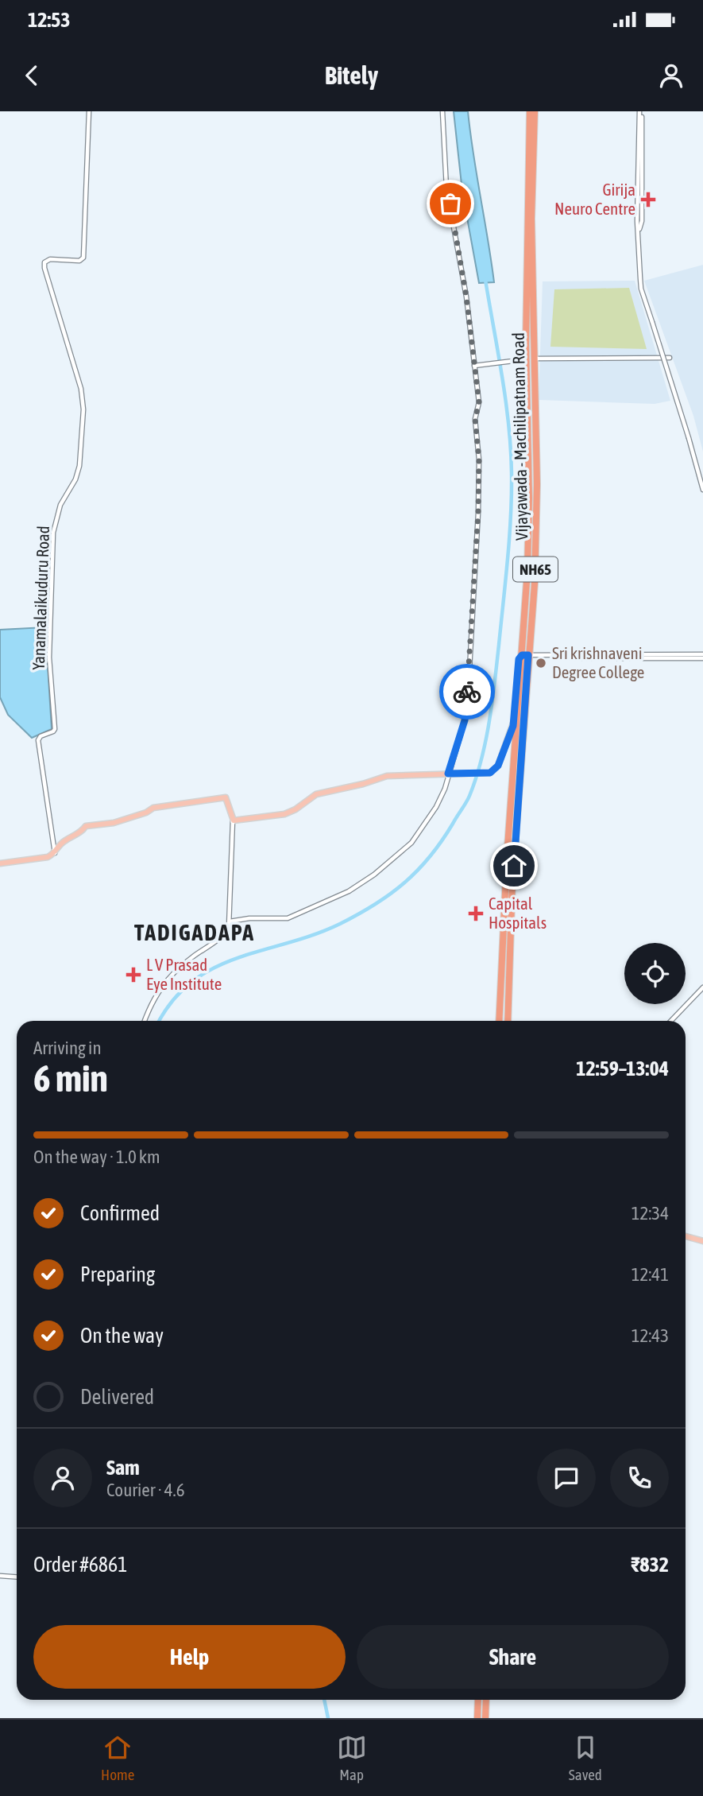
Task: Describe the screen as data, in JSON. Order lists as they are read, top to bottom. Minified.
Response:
{"streets":{"highway":["Vijayawada - Machilipatnam Road","NH65"],"street":["Yanamalaikuduru Road"]},"districts":["TADIGADAPA"],"places":{"health":["Girija Neuro Centre","Capital Hospitals","L V Prasad Eye Institute"],"other":["Sri krishnaveni Degree College"]},"page":{"status":"12:53","header":"Bitely","heading":["6 min","Arriving in","12:59–13:04"],"panel":["Sam","Courier · 4.6","Order #6861","₹832"],"bar":"On the way · 1.0 km","list":[["Confirmed","12:34"],["Preparing","12:41"],["On the way","12:43"],"Delivered"],"buttons":["Help","Share"],"tabs":["Home","Map","Saved"]}}
